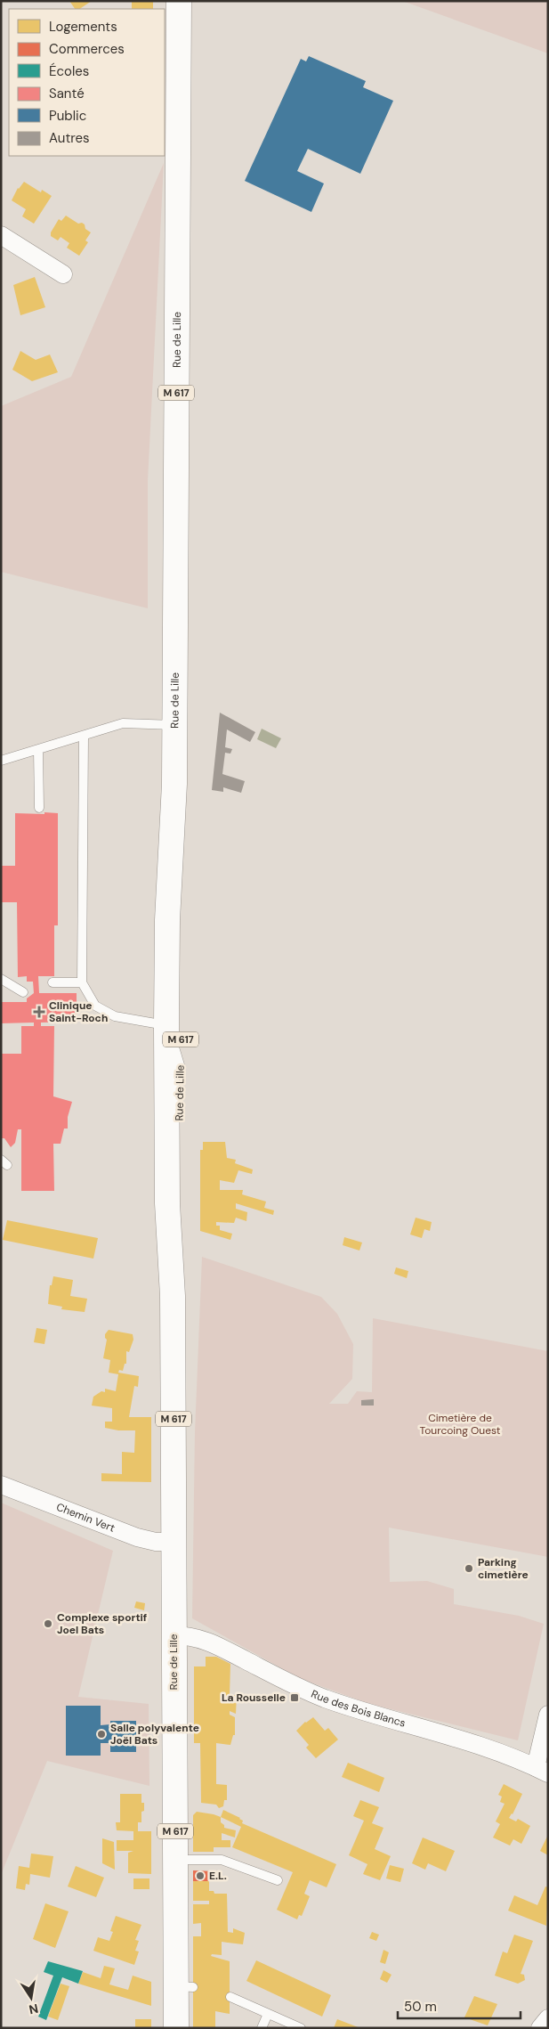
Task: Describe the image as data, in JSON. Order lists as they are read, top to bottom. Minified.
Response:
{"streets":{"main road":["Rue de Lille","M 617"],"street":["Chemin Vert","Rue des Bois Blancs"]},"crossings":[["Rue de Lille","Chemin Vert"],["Rue de Lille","Rue des Bois Blancs"]],"parks":["Cimetière de Tourcoing Ouest"],"places":{"health":["Clinique Saint-Roch"],"other":["Parking cimetière","Complexe sportif Joel Bats","Salle polyvalente Joël Bats","E.L."],"transit":["La Rousselle"]},"legend":["Logements","Commerces","Écoles","Santé","Public","Autres"],"scale_bar":"50 m","north":"bottom"}
